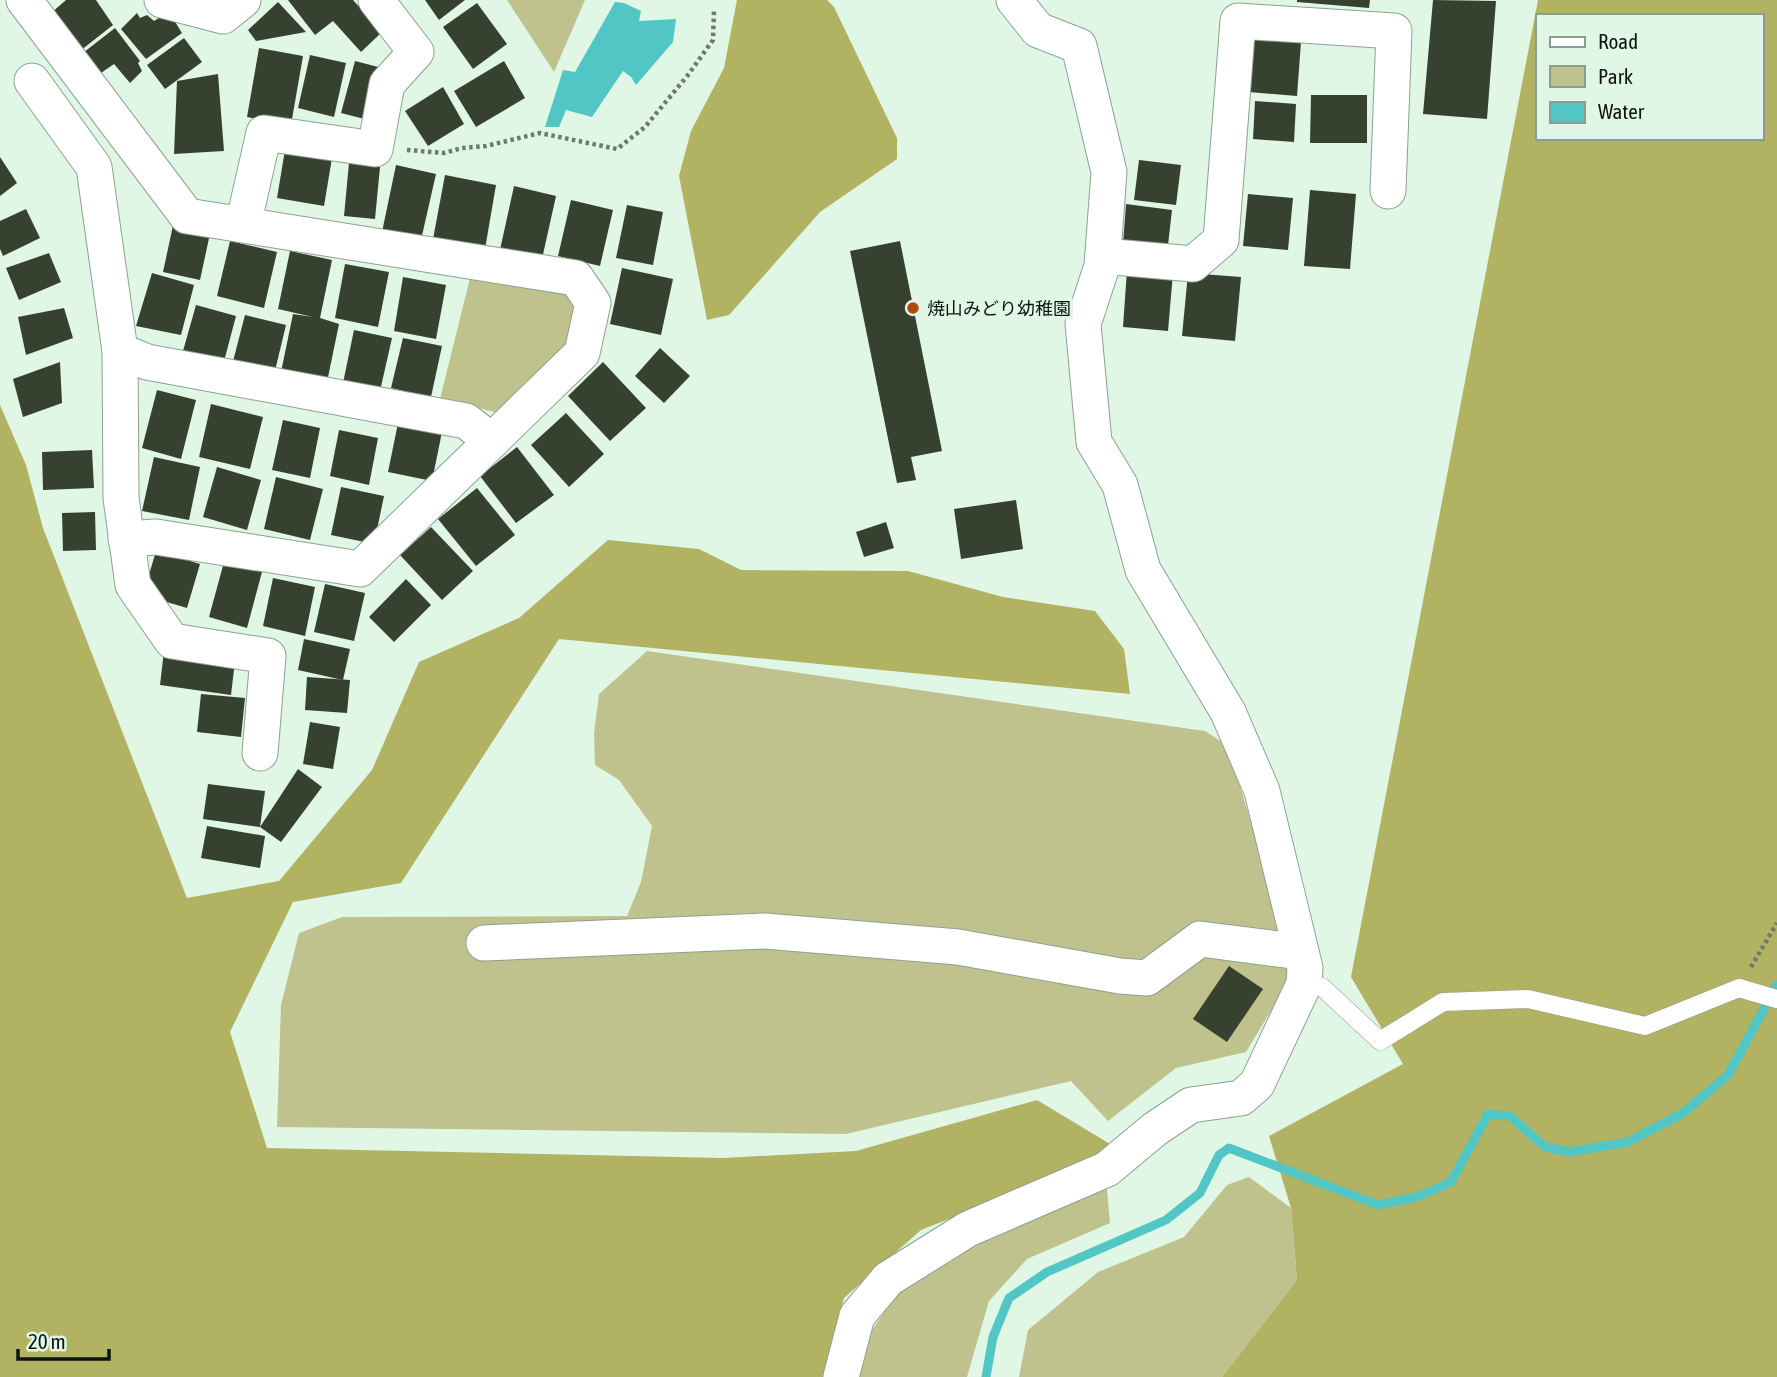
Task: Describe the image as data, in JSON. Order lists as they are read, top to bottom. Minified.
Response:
{"places":["焼山みどり幼稚園"],"legend":["Road","Park","Water"],"scale_bar":"20 m"}
